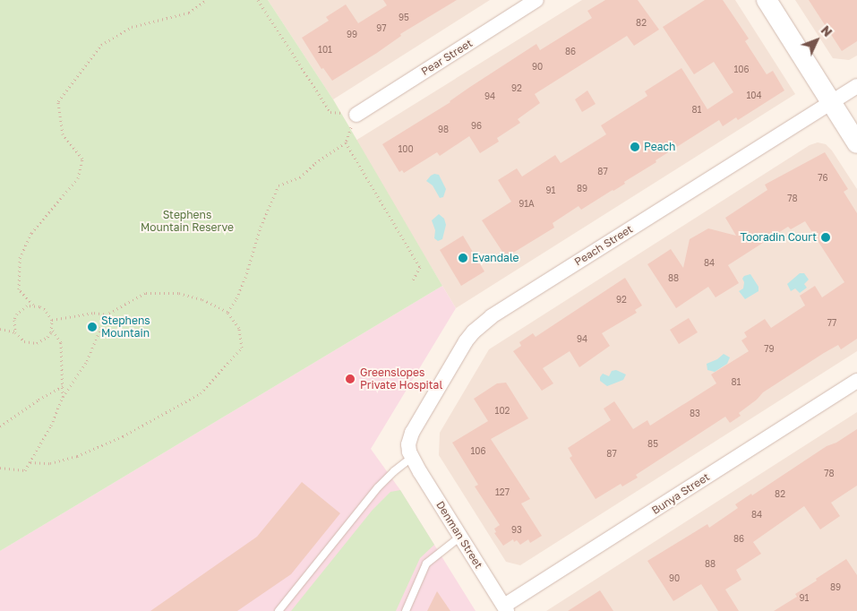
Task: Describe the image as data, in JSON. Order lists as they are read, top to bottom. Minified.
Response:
{"streets":{"street":["Pear Street","Peach Street","Bunya Street","Denman Street"]},"crossings":[["Peach Street","Denman Street"],["Bunya Street","Denman Street"]],"parks":["Stephens Mountain Reserve"],"places":["Peach","Tooradin Court","Evandale","Stephens Mountain","Greenslopes Private Hospital"],"house_numbers":["95","82","97","99","101","86","90","106","92","104","94","81","96","98","100","87","76","89","91","78","91A","84","88","92","77","94","79","81","102","83","85","106","87","78","127","82","84","93","86","88","90","89","91"],"north":"top right"}
